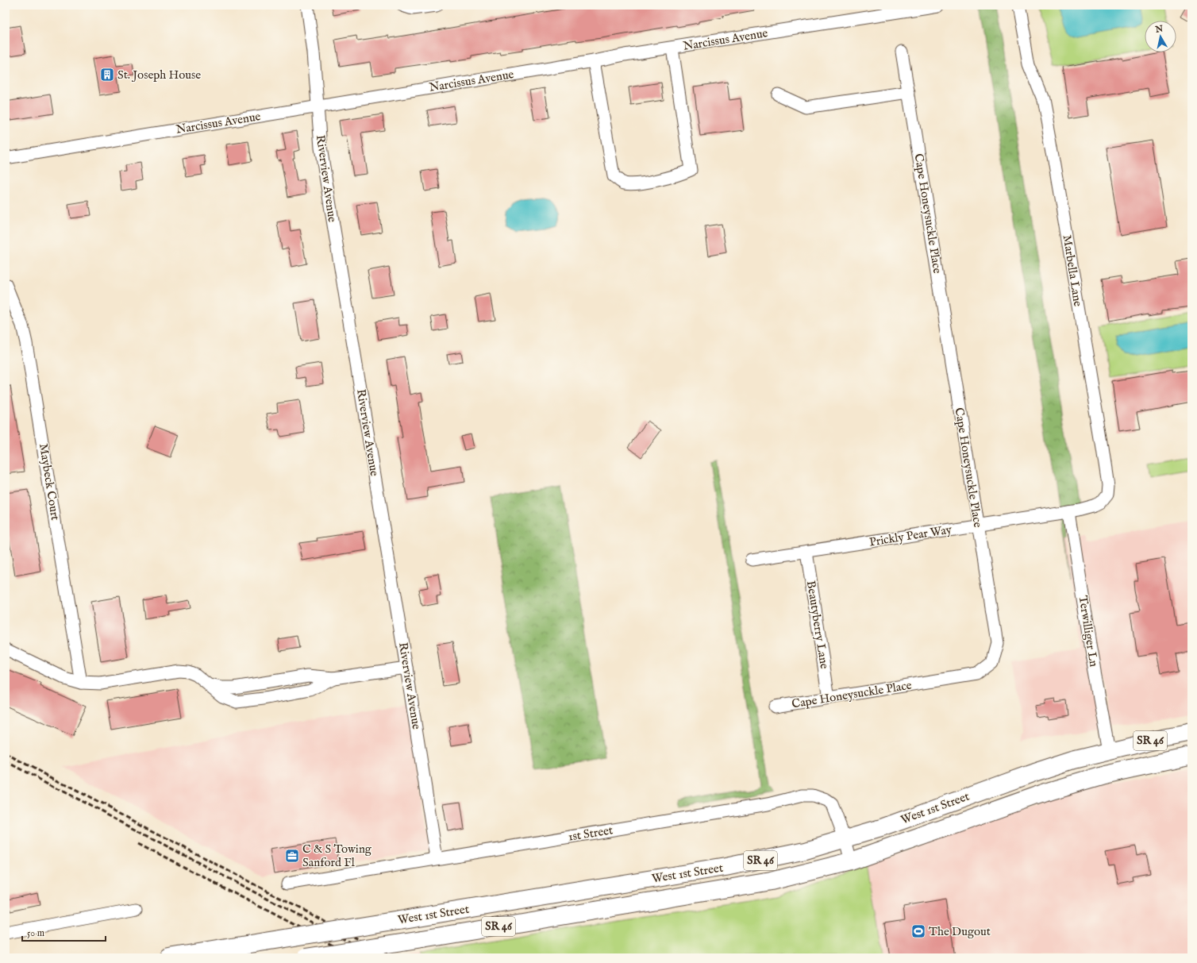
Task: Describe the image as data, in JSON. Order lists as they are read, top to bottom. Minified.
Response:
{"streets":{"main road":["SR 46","West 1st Street"],"street":["Narcissus Avenue","Riverview Avenue","Cape Honeysuckle Place","Marbella Lane","Maybeck Court","Prickly Pear Way","Beautyberry Lane","Terwilliger Ln","1st Street"]},"crossings":[["Narcissus Avenue","Riverview Avenue"],["Riverview Avenue","1st Street"],["Cape Honeysuckle Place","Prickly Pear Way"],["Cape Honeysuckle Place","Beautyberry Lane"],["Marbella Lane","Prickly Pear Way"],["Marbella Lane","Terwilliger Ln"],["Prickly Pear Way","Beautyberry Lane"],["Prickly Pear Way","Terwilliger Ln"],["Terwilliger Ln","West 1st Street"],["West 1st Street","1st Street"]],"places":{"building":["St. Joseph House"],"office":["C & S Towing Sanford Fl"],"sports":["The Dugout"]},"scale_bar":"50 m","north":"top"}
